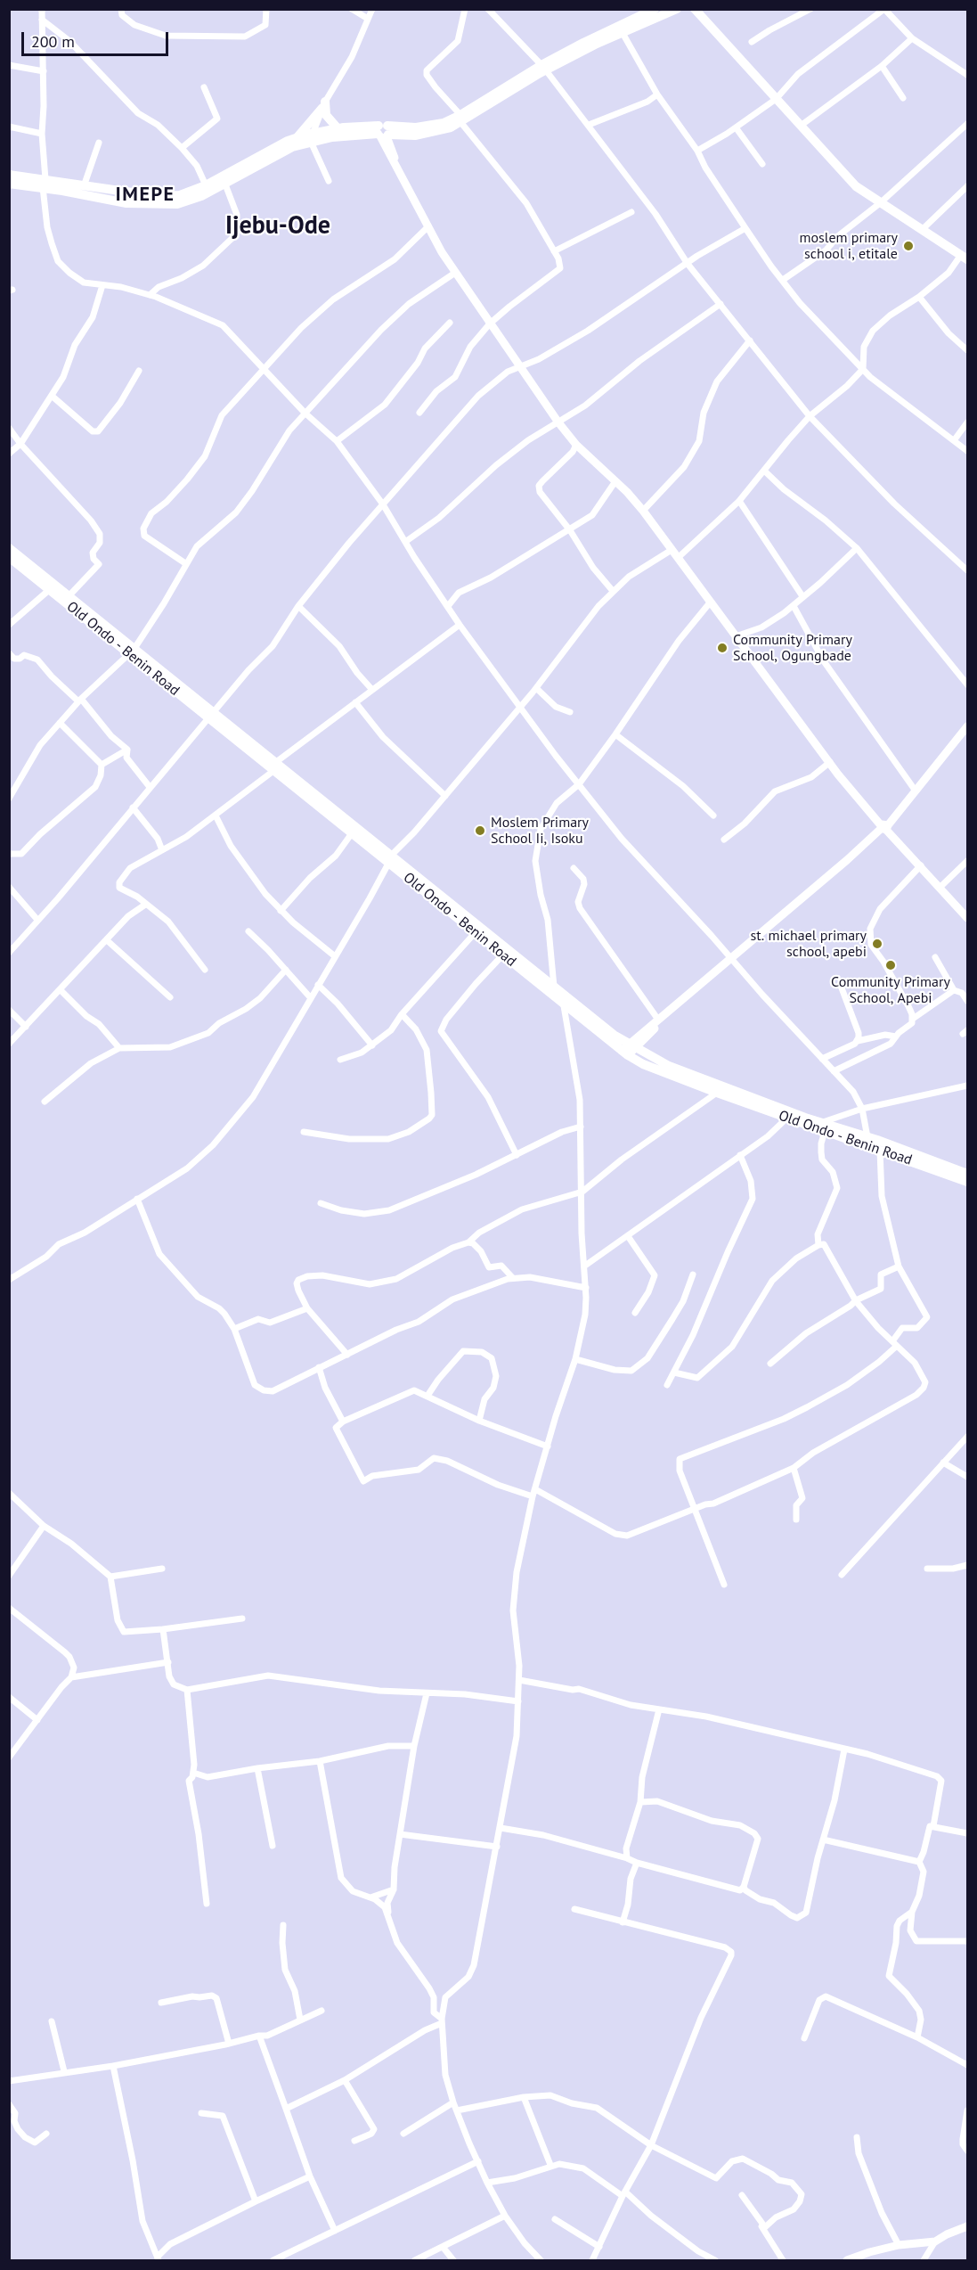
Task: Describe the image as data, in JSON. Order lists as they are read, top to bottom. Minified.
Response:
{"streets":{"main road":["Old Ondo - Benin Road"]},"districts":["IMEPE","Ijebu-Ode"],"places":["moslem primary school i, etitale","Community Primary School, Ogungbade","Moslem Primary School Ii, Isoku","st. michael primary school, apebi","Community Primary School, Apebi"],"scale_bar":"200 m"}
